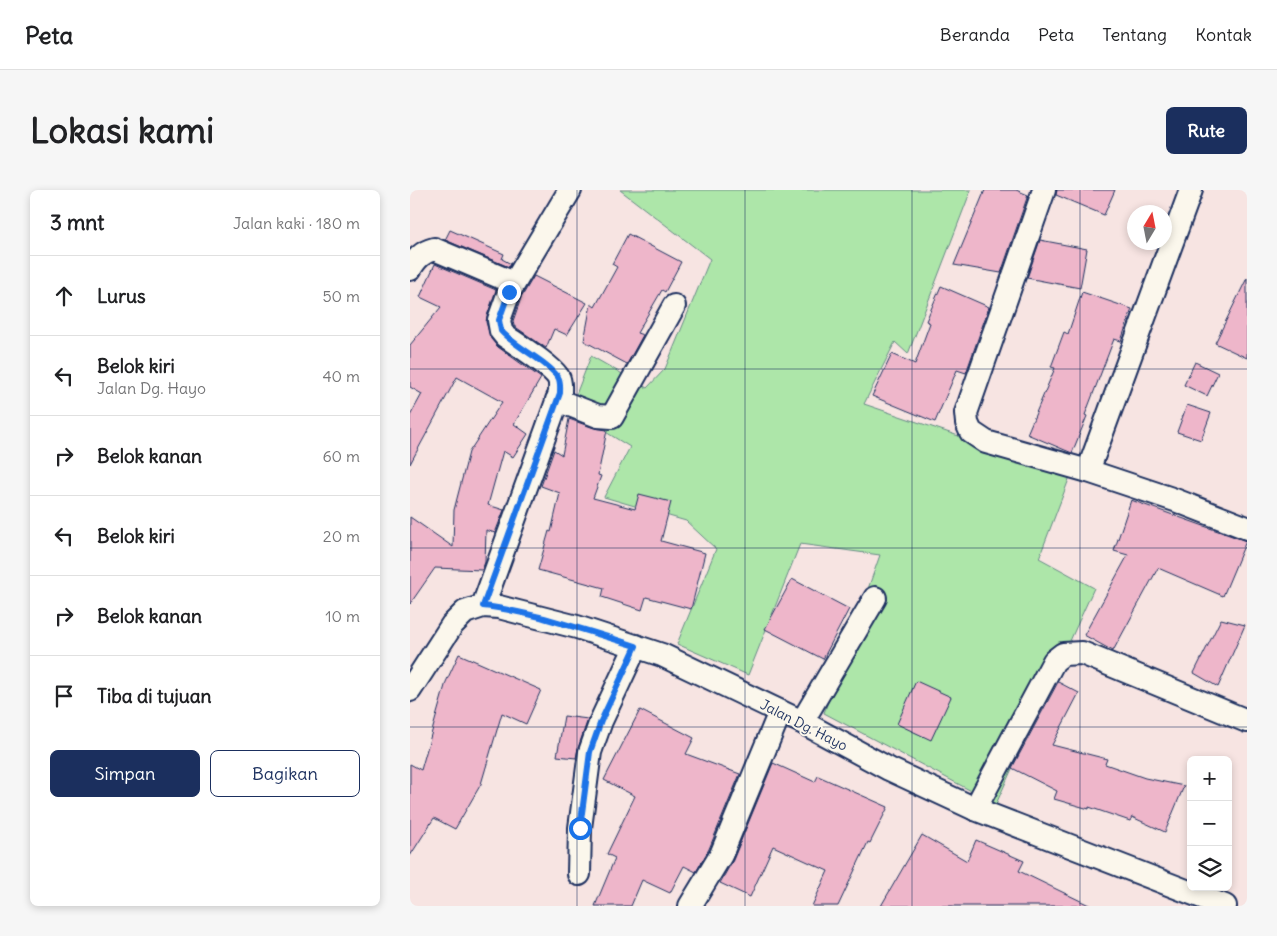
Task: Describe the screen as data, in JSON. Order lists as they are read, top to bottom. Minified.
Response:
{"streets":{"street":["Jalan Dg. Hayo"]},"north":"top","page":{"header":"Peta","nav":["Beranda","Peta","Tentang","Kontak"],"buttons":["Rute",["Simpan","Bagikan"]],"title":"Lokasi kami","heading":["3 mnt","Jalan kaki · 180 m"],"list":[["Lurus","50 m"],["Belok kiri","Jalan Dg. Hayo","40 m"],["Belok kanan","60 m"],["Belok kiri","20 m"],["Belok kanan","10 m"],"Tiba di tujuan"],"map_buttons":["+","−"]}}
